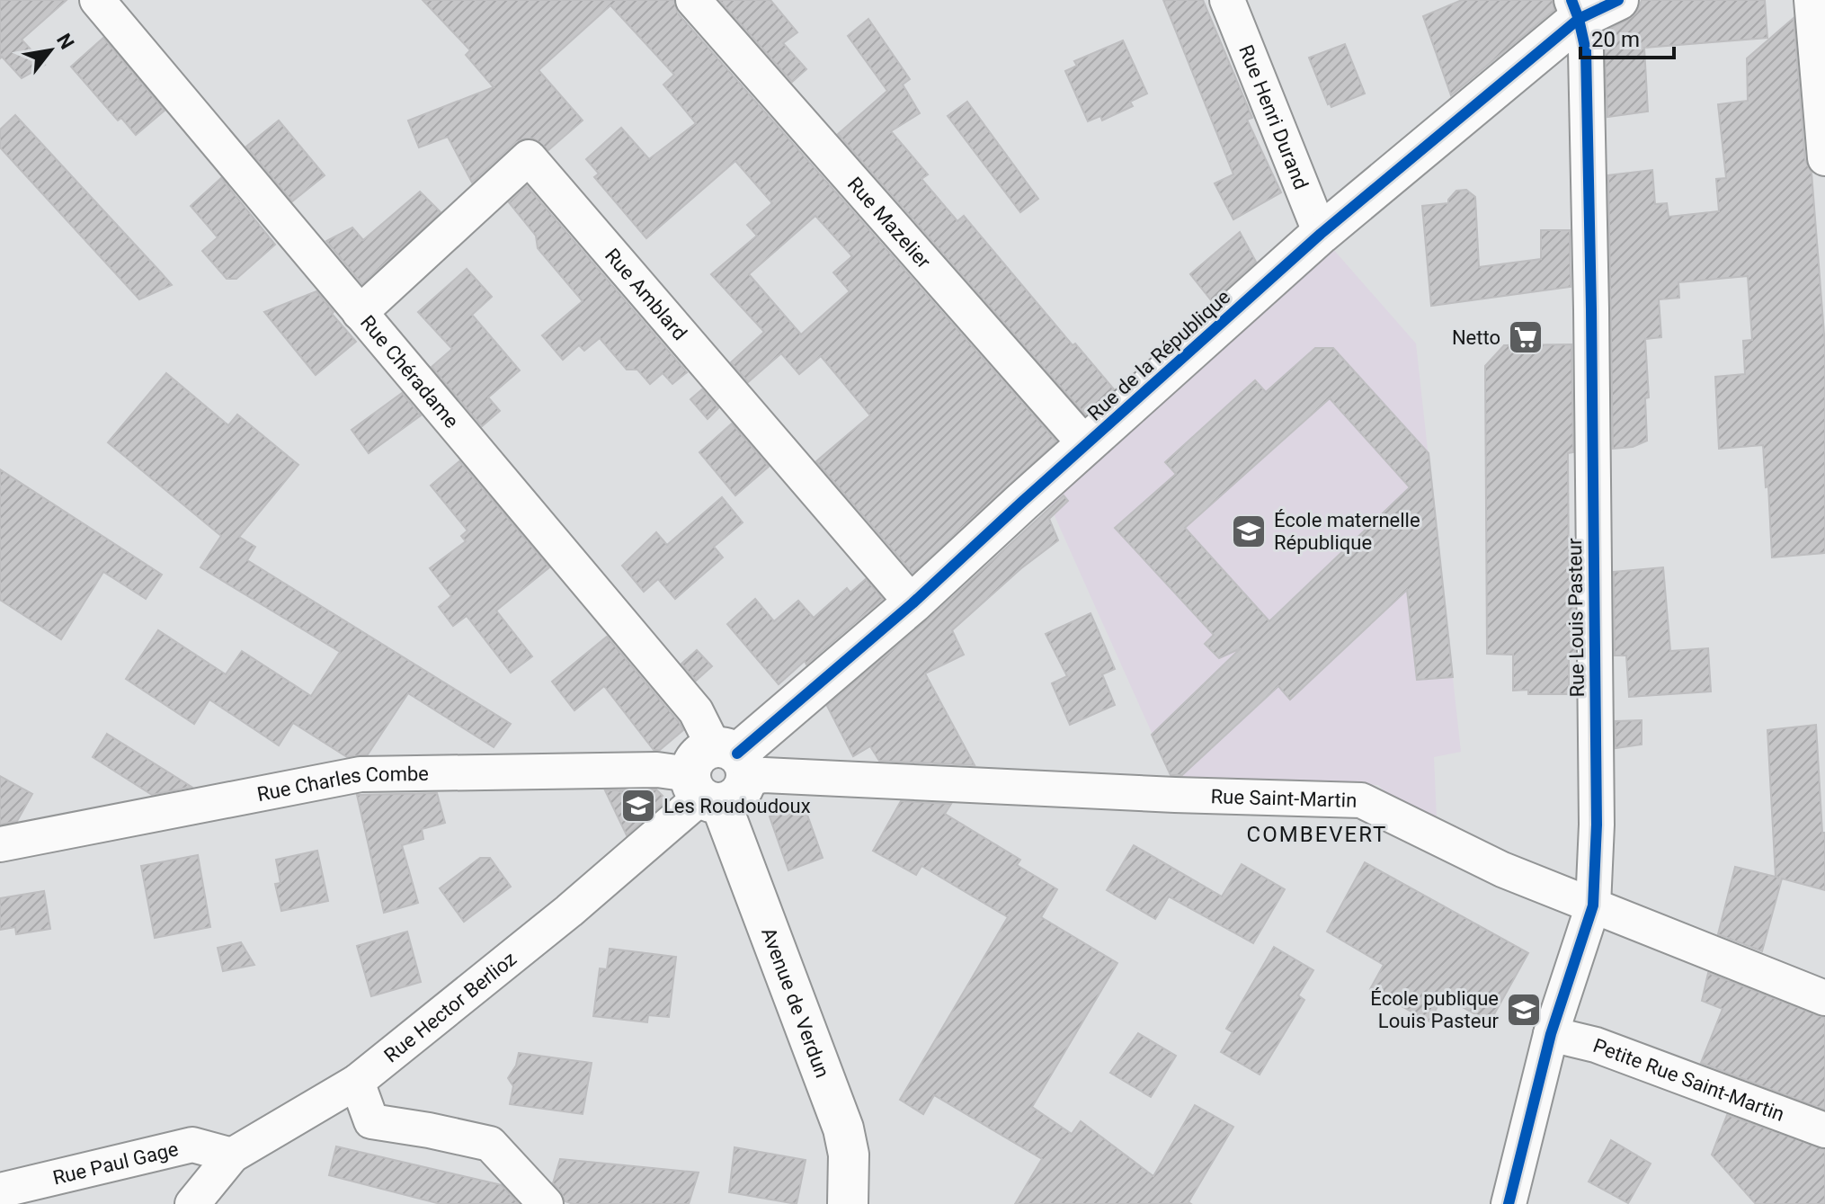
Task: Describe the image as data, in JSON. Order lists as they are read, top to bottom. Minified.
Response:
{"streets":{"street":["Rue Henri Durand","Rue Mazelier","Rue Amblard","Rue de la République","Rue Chéradame","Rue Louis Pasteur","Rue Charles Combe","Rue Saint-Martin","Avenue de Verdun","Rue Hector Berlioz","Petite Rue Saint-Martin","Rue Paul Gage"]},"crossings":[["Rue Henri Durand","Rue de la République"],["Rue Mazelier","Rue de la République"],["Rue Amblard","Rue de la République"],["Rue Amblard","Rue Chéradame"],["Rue de la République","Rue Chéradame"],["Rue de la République","Rue Louis Pasteur"],["Rue de la République","Rue Charles Combe"],["Rue de la République","Rue Saint-Martin"],["Rue de la République","Avenue de Verdun"],["Rue de la République","Rue Hector Berlioz"],["Rue Chéradame","Rue Charles Combe"],["Rue Chéradame","Rue Saint-Martin"],["Rue Chéradame","Avenue de Verdun"],["Rue Chéradame","Rue Hector Berlioz"],["Rue Louis Pasteur","Rue Saint-Martin"],["Rue Louis Pasteur","Petite Rue Saint-Martin"],["Rue Charles Combe","Rue Saint-Martin"],["Rue Charles Combe","Avenue de Verdun"],["Rue Charles Combe","Rue Hector Berlioz"],["Rue Saint-Martin","Avenue de Verdun"],["Rue Saint-Martin","Rue Hector Berlioz"],["Avenue de Verdun","Rue Hector Berlioz"],["Rue Hector Berlioz","Rue Paul Gage"]],"districts":["COMBEVERT"],"places":{"supermarket":["Netto"],"school or university":["École maternelle République","Les Roudoudoux","École publique Louis Pasteur"]},"scale_bar":"20 m","north":"top right"}
